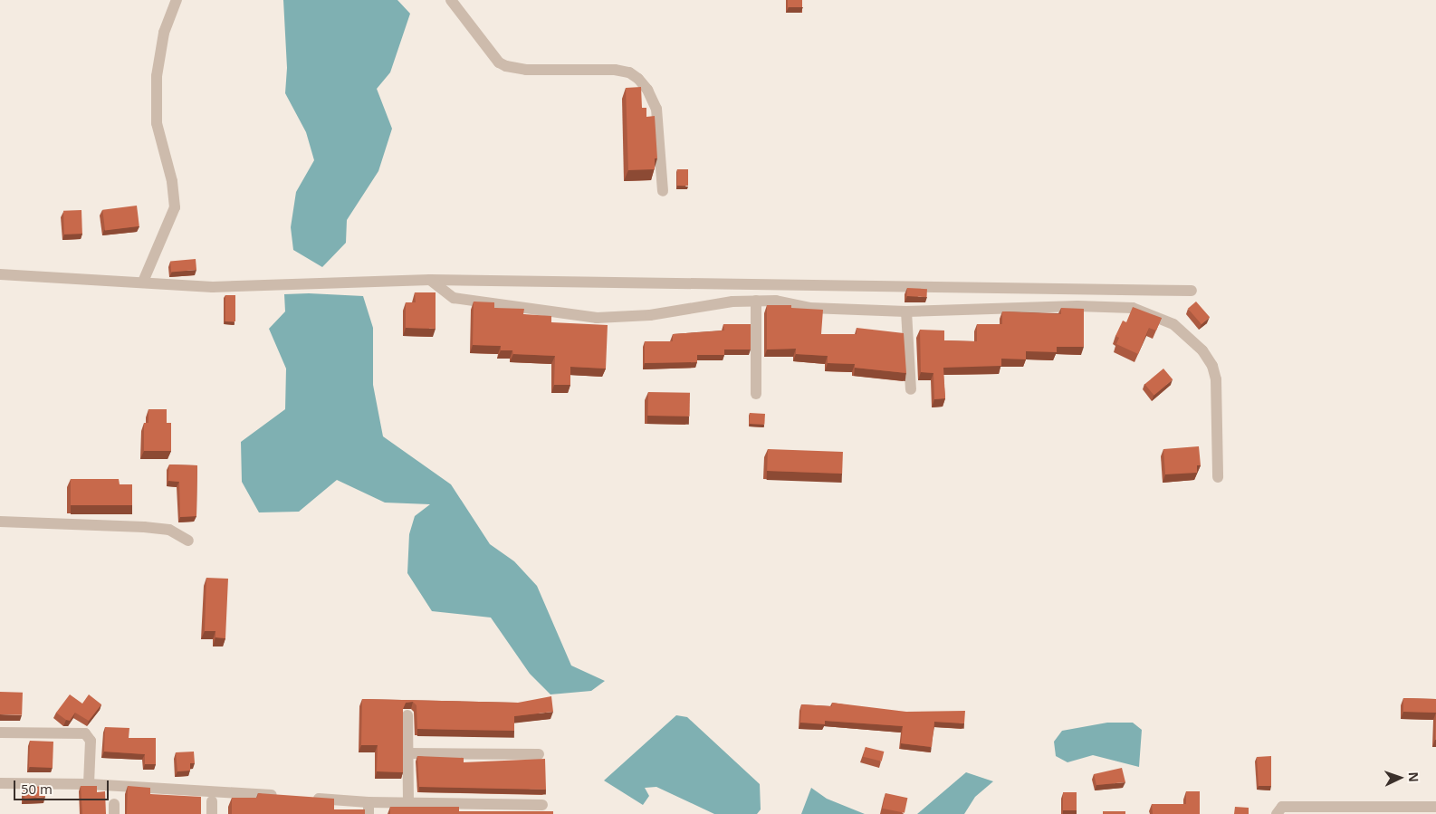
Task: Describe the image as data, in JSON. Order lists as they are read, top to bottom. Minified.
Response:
{"scale_bar":"50 m","north":"right"}
